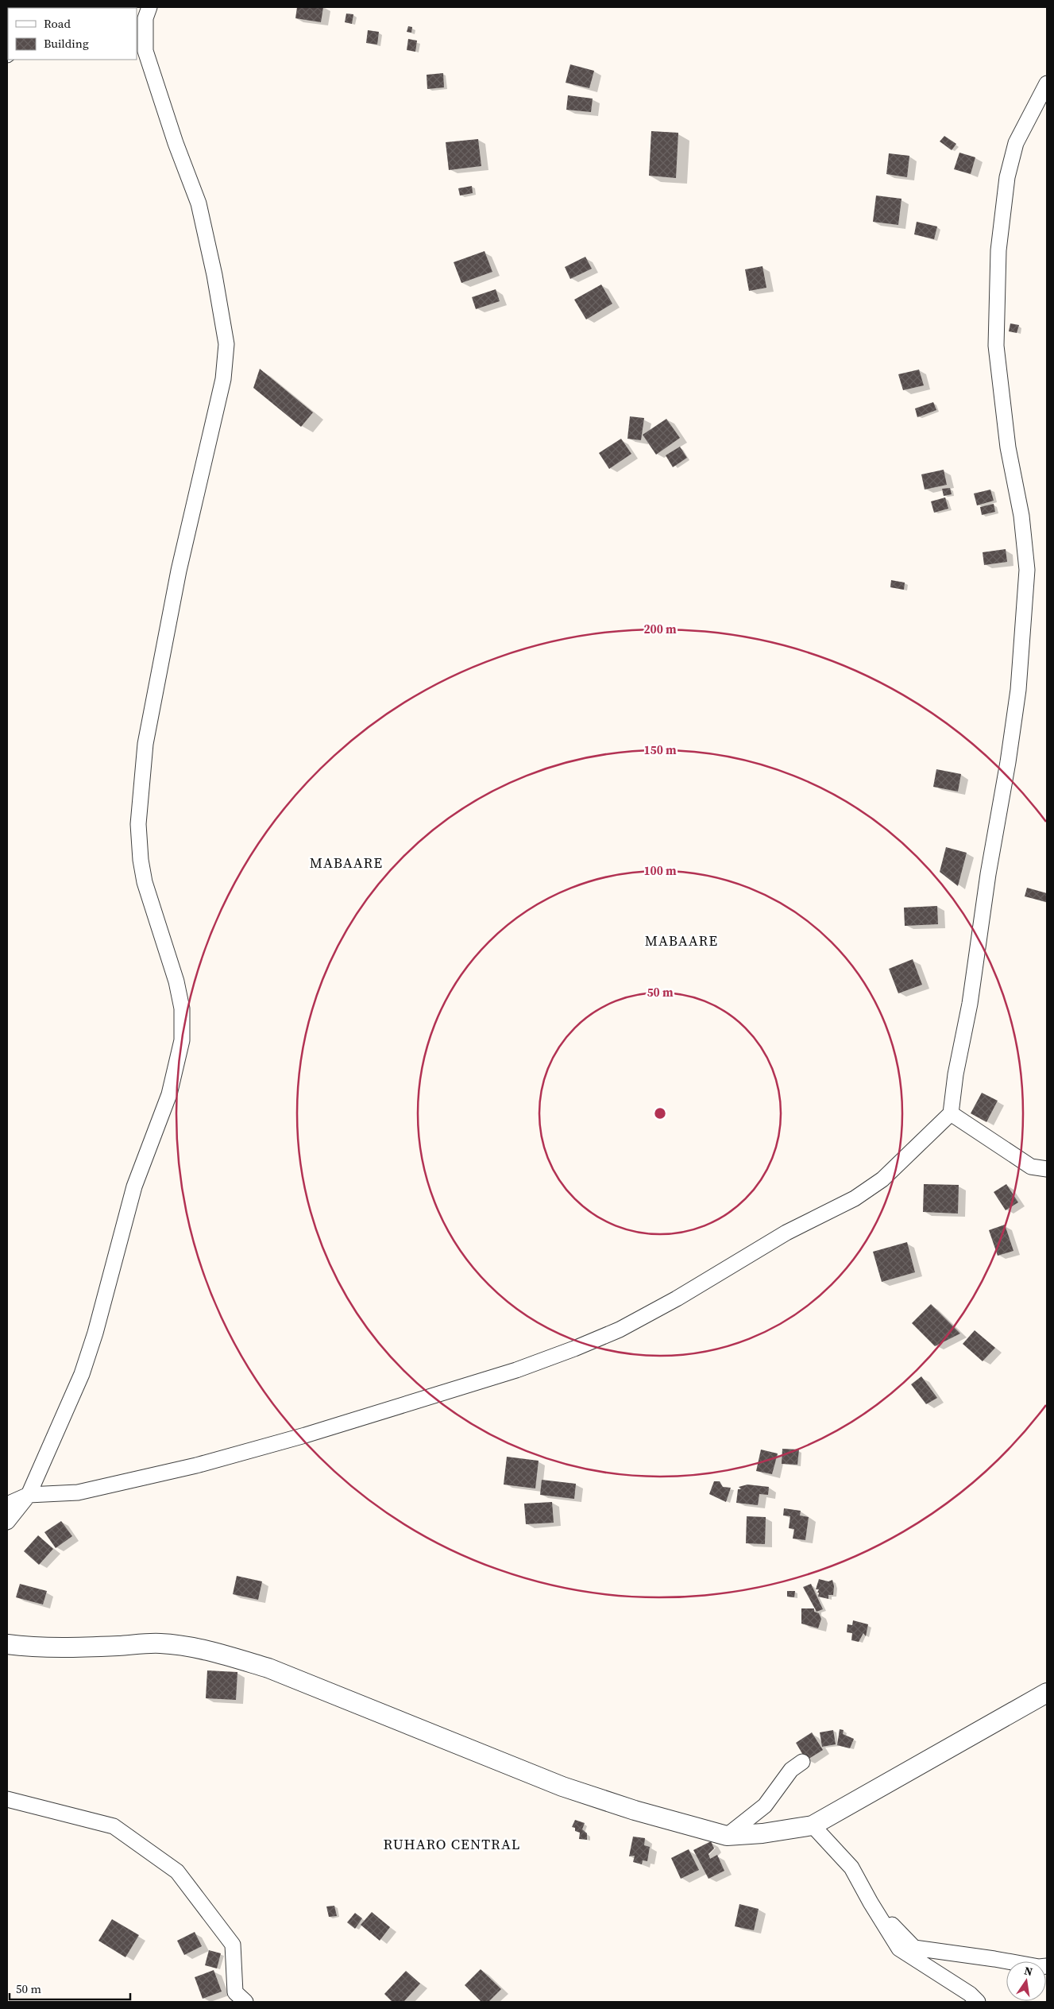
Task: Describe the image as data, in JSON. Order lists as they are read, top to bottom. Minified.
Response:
{"districts":["MABAARE","MABAARE","RUHARO CENTRAL"],"legend":["Road","Building"],"scale_bar":"50 m","north":"top","rings":["200 m","150 m","100 m","50 m"]}
